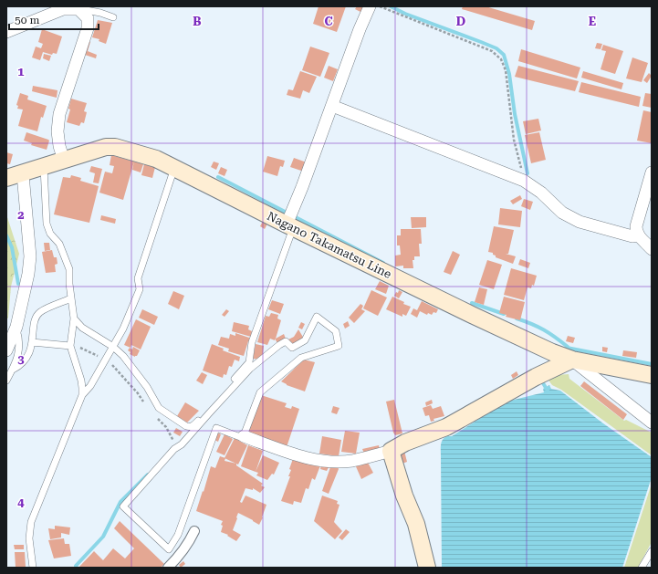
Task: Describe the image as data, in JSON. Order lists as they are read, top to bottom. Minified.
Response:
{"streets":{"main road":["Nagano Takamatsu Line"]},"scale_bar":"50 m","grid":{"columns":["B","C","D","E"],"rows":["1","2","3","4"]}}
